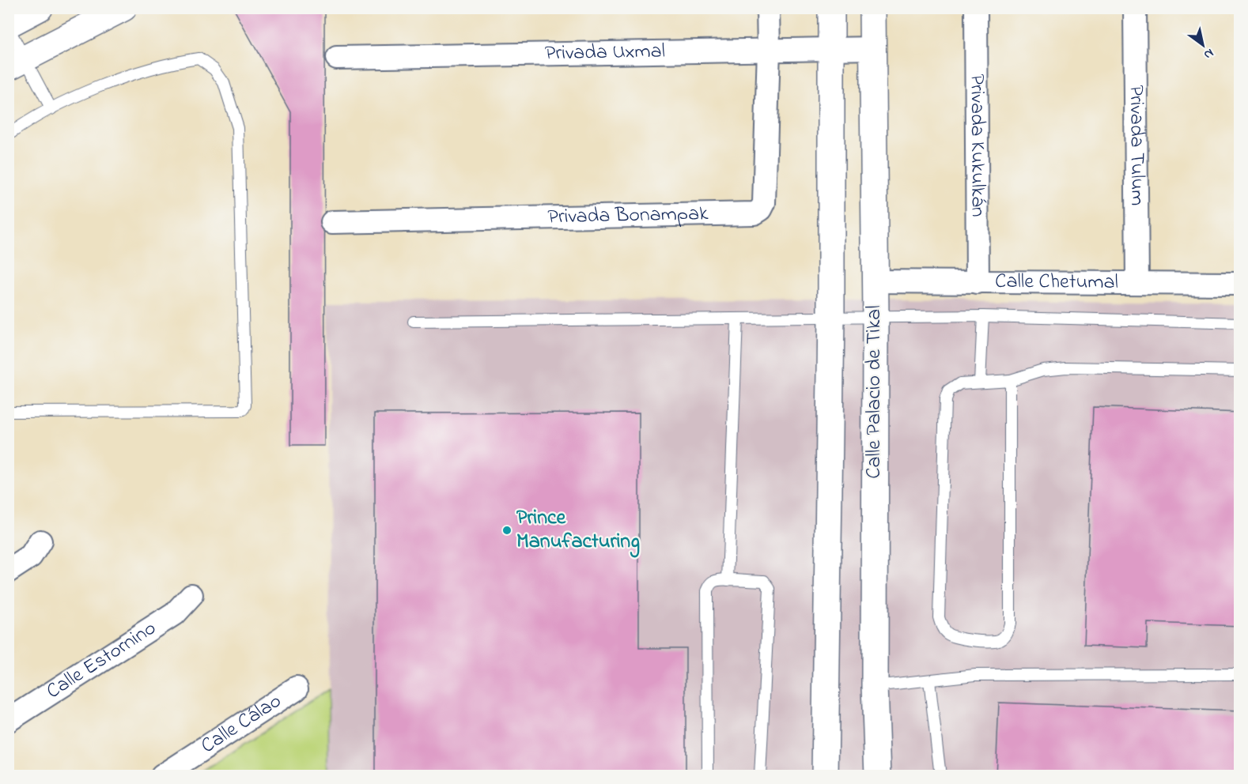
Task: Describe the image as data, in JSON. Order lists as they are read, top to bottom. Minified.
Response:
{"streets":{"street":["Privada Uxmal","Privada Tulum","Privada Kukulkán","Privada Bonampak","Calle Chetumal","Calle Palacio de Tikal","Calle Estornino","Calle Cálao"]},"crossings":[["Privada Uxmal","Privada Bonampak"],["Privada Uxmal","Calle Palacio de Tikal"],["Privada Tulum","Calle Chetumal"],["Privada Kukulkán","Calle Chetumal"],["Calle Chetumal","Calle Palacio de Tikal"]],"places":["Prince Manufacturing"],"north":"bottom right"}
